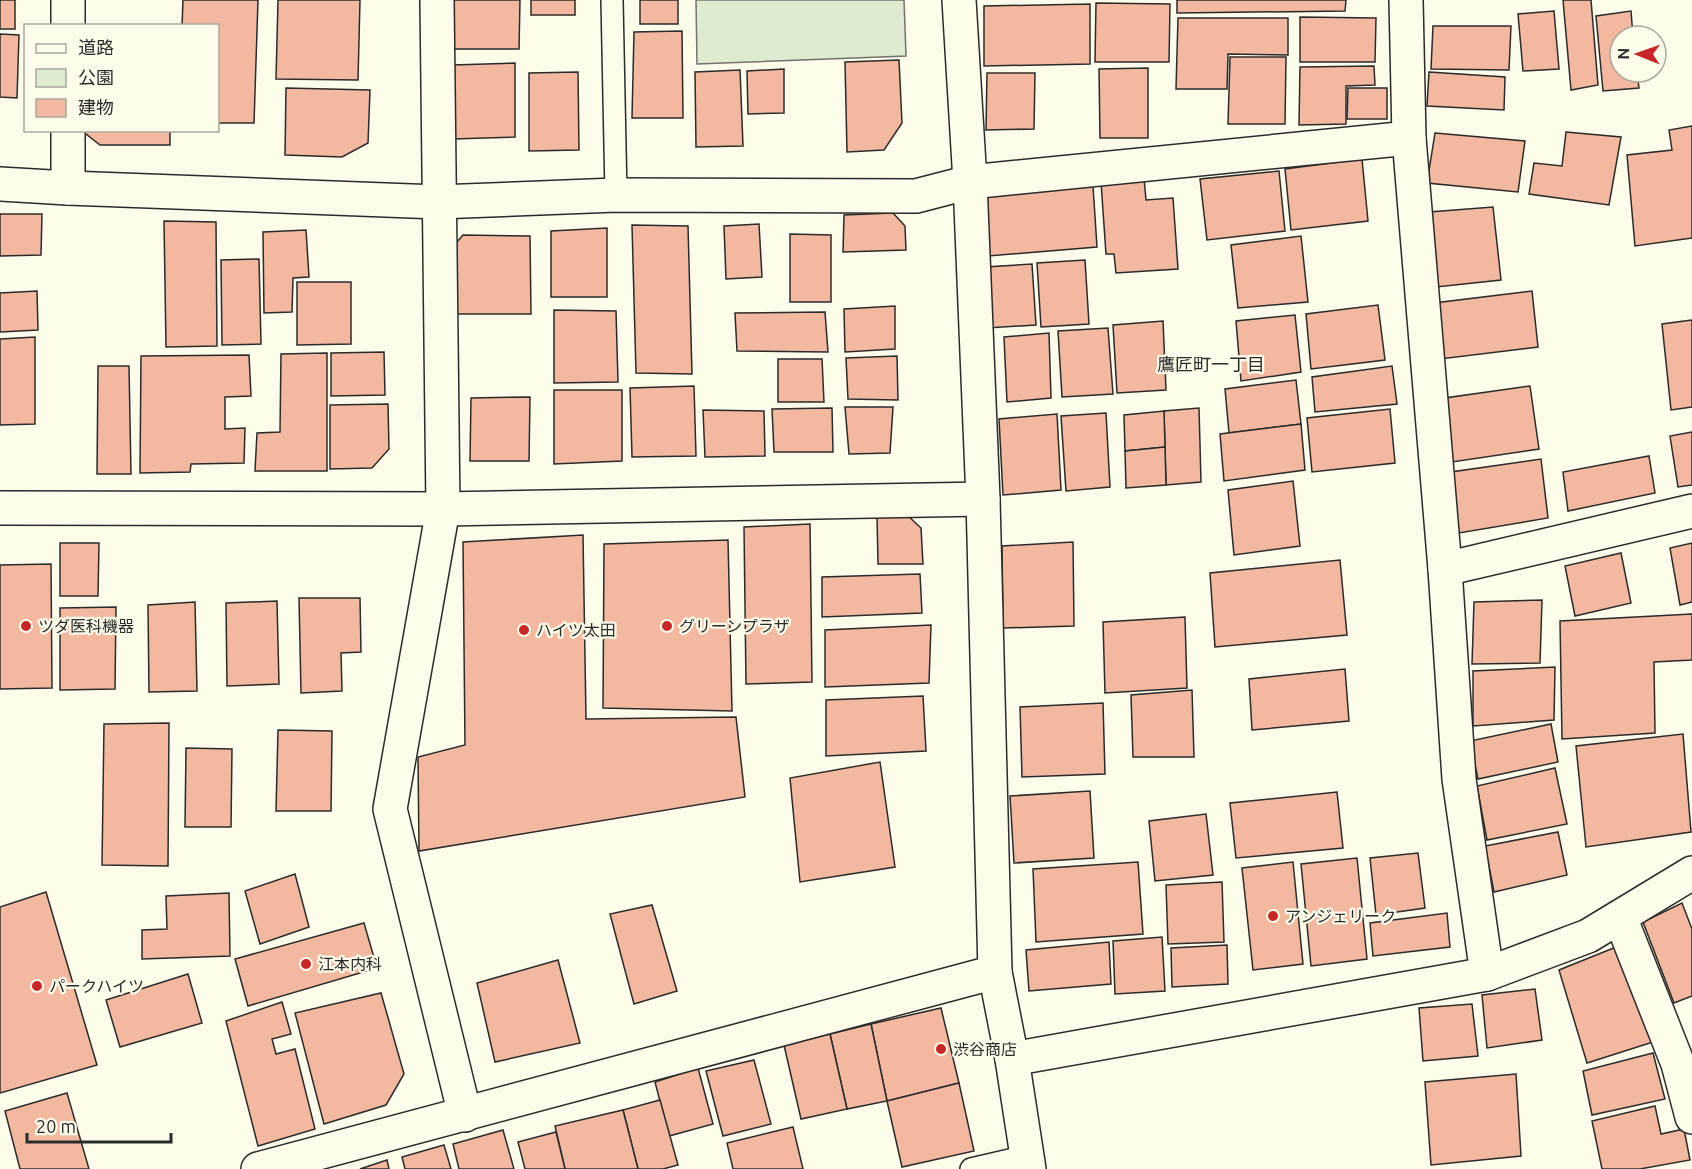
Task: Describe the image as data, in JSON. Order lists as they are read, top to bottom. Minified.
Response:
{"districts":["鷹匠町一丁目"],"places":["ツダ医科機器","グリーンプラザ","ハイツ太田","アンジェリーク","江本内科","パークハイツ","渋谷商店"],"legend":["道路","公園","建物"],"scale_bar":"20 m","north":"left"}
